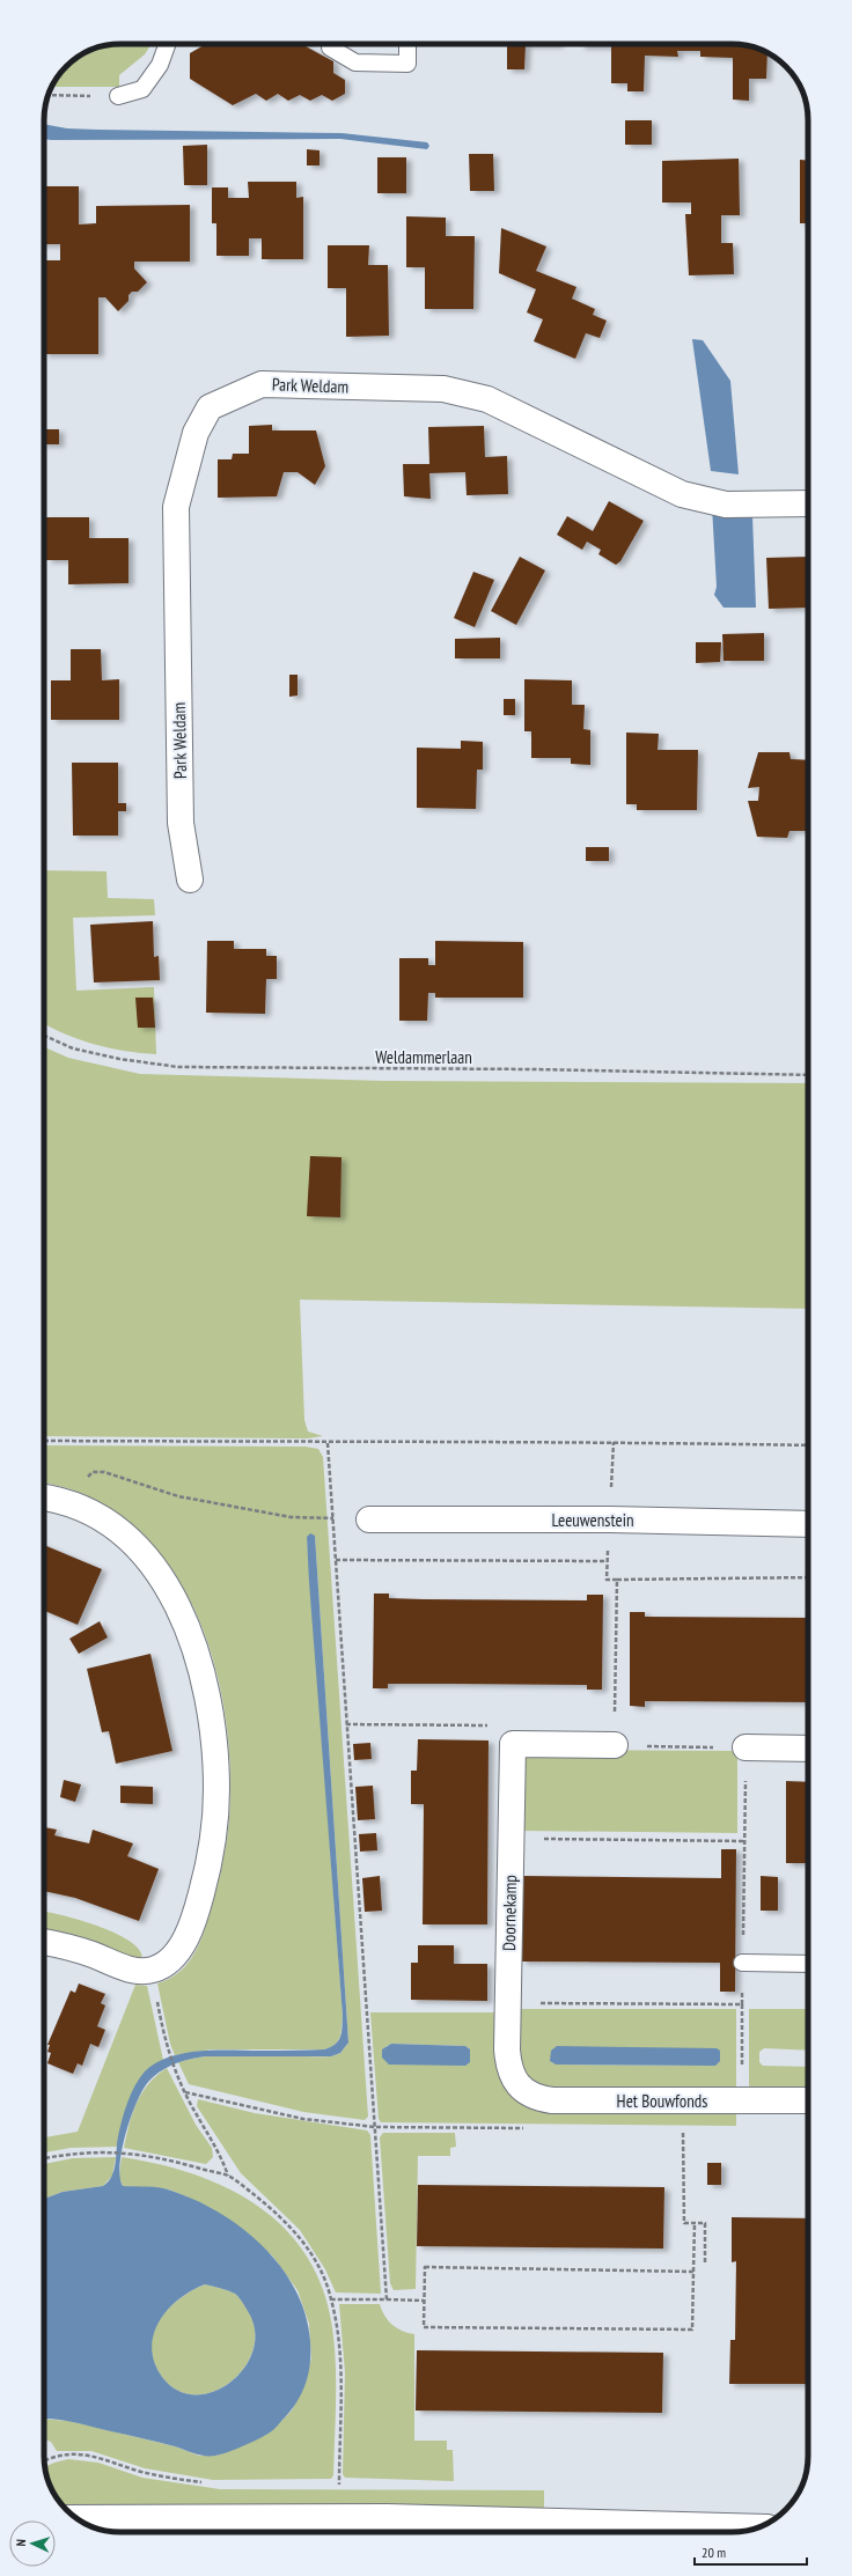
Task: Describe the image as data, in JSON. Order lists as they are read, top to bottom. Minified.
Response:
{"streets":{"street":["Park Weldam","Leeuwenstein","Doornekamp","Het Bouwfonds"],"path":["Weldammerlaan"]},"crossings":[["Doornekamp","Het Bouwfonds"]],"scale_bar":"20 m","north":"left"}
